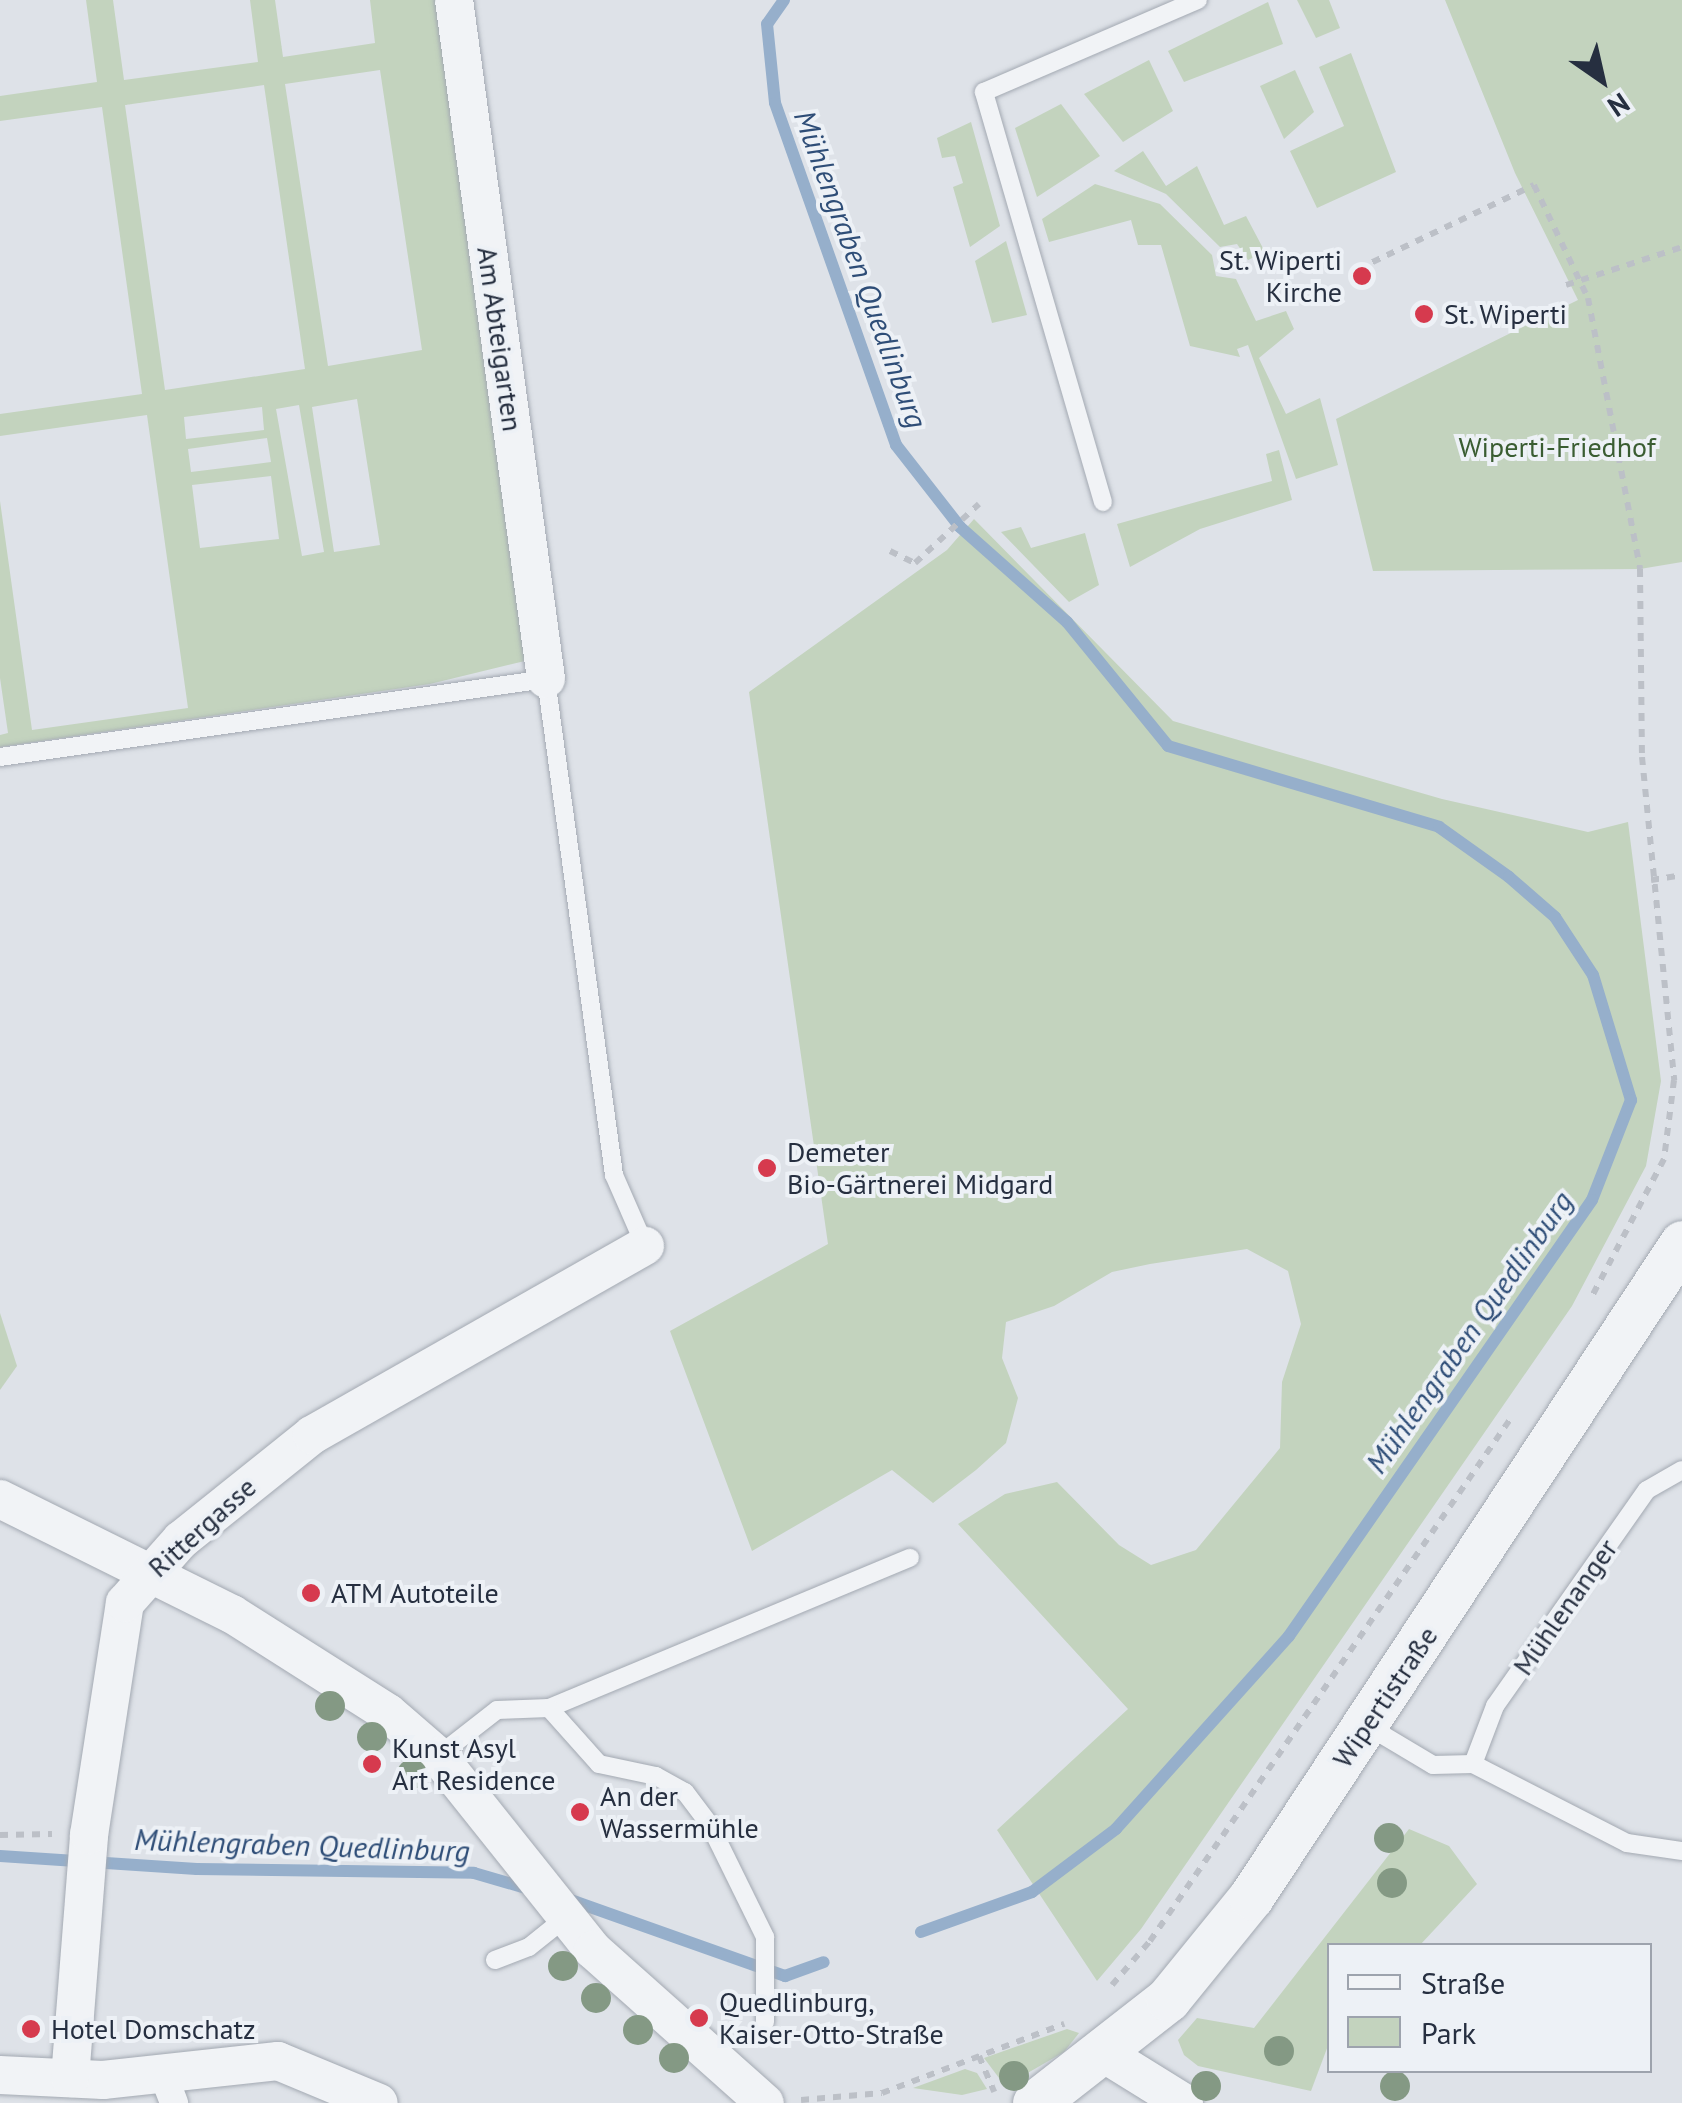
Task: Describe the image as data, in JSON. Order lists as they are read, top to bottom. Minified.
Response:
{"streets":{"street":["Am Abteigarten","Rittergasse","Wipertistraße"],"lane":["Mühlenanger"]},"water":["Mühlengraben Quedlinburg"],"parks":["Wiperti-Friedhof"],"places":["St. Wiperti Kirche","St. Wiperti","Demeter Bio-Gärtnerei Midgard","ATM Autoteile","Kunst Asyl Art Residence","An der Wassermühle","Quedlinburg, Kaiser-Otto-Straße","Hotel Domschatz"],"legend":["Straße","Park"],"north":"bottom right"}
